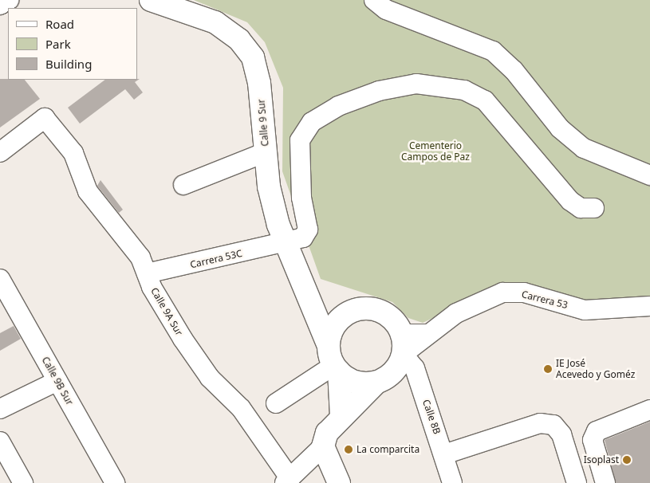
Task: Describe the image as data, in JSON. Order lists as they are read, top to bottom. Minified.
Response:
{"streets":{"main road":["Calle 9 Sur"],"street":["Carrera 53C","Carrera 53","Calle 9A Sur","Calle 9B Sur","Calle 8B"]},"crossings":[["Calle 9 Sur","Carrera 53C"],["Calle 9 Sur","Carrera 53"],["Calle 9 Sur","Calle 8B"],["Carrera 53C","Calle 9A Sur"],["Carrera 53","Calle 8B"]],"parks":["Cementerio Campos de Paz"],"places":["IE José Acevedo y Goméz","La comparcita","Isoplast"],"legend":["Road","Park","Building"]}
